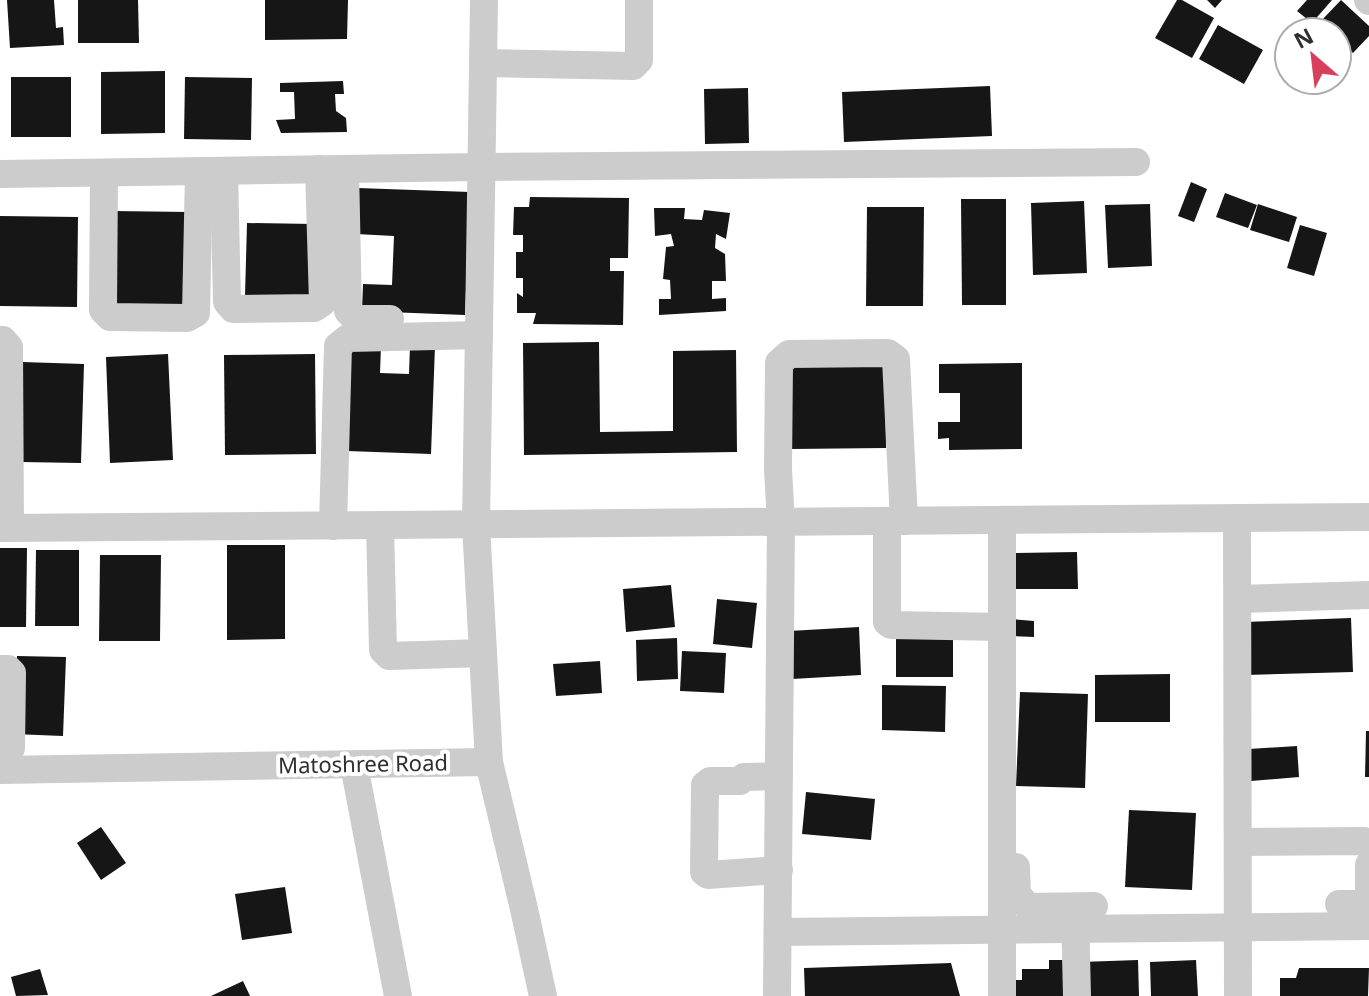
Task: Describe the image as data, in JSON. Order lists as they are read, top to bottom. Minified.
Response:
{"streets":{"street":["Matoshree Road"]},"north":"top left"}
